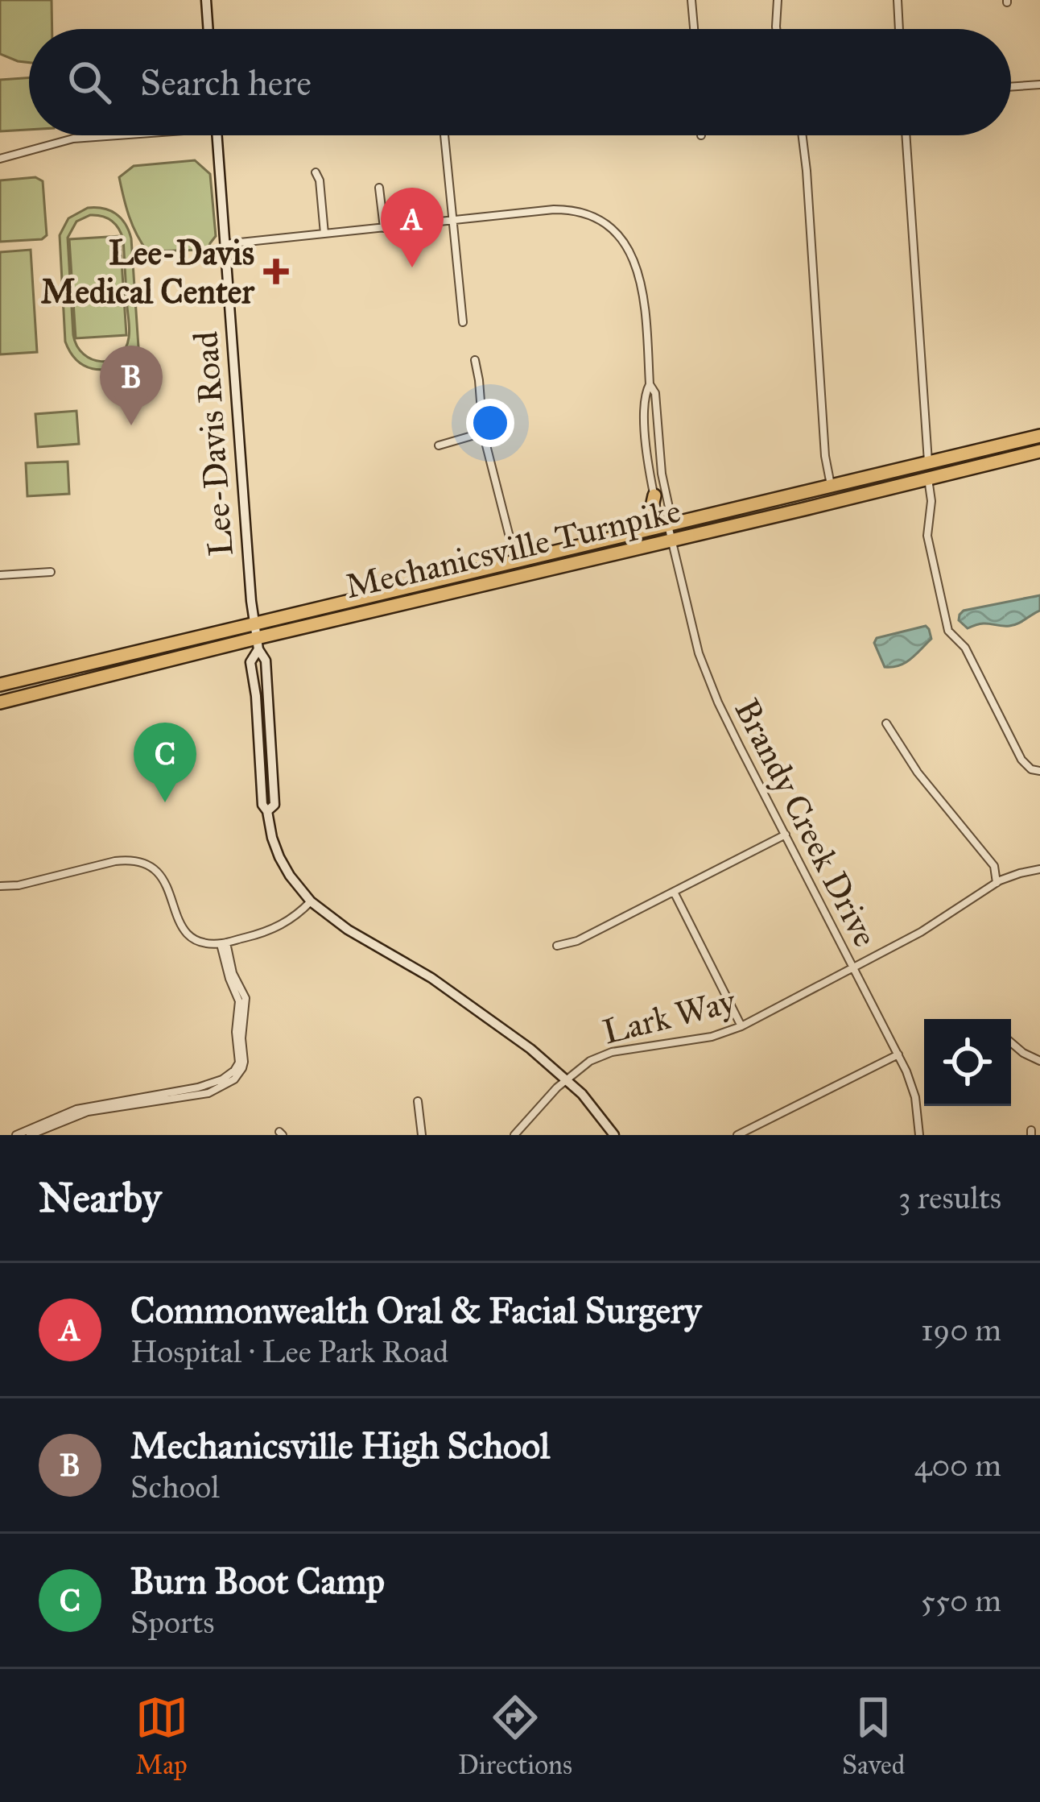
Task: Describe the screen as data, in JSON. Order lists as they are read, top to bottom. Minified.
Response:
{"streets":{"highway":["Mechanicsville Turnpike"],"main road":["Lee-Davis Road"],"street":["Brandy Creek Drive","Lark Way"]},"crossings":[["Lee-Davis Road","Mechanicsville Turnpike"],["Lee-Davis Road","Lark Way"],["Mechanicsville Turnpike","Brandy Creek Drive"],["Brandy Creek Drive","Lark Way"]],"places":{"health":["Lee-Davis Medical Center"]},"page":{"search":"Search here","pins":["A","B","C"],"heading":["Nearby","3 results"],"list":[{"mark":"A","name":"Commonwealth Oral & Facial Surgery","note":"Hospital · Lee Park Road","value":"190 m"},{"mark":"B","name":"Mechanicsville High School","note":"School","value":"400 m"},{"mark":"C","name":"Burn Boot Camp","note":"Sports","value":"550 m"}],"nav":["Map","Directions","Saved"]}}
